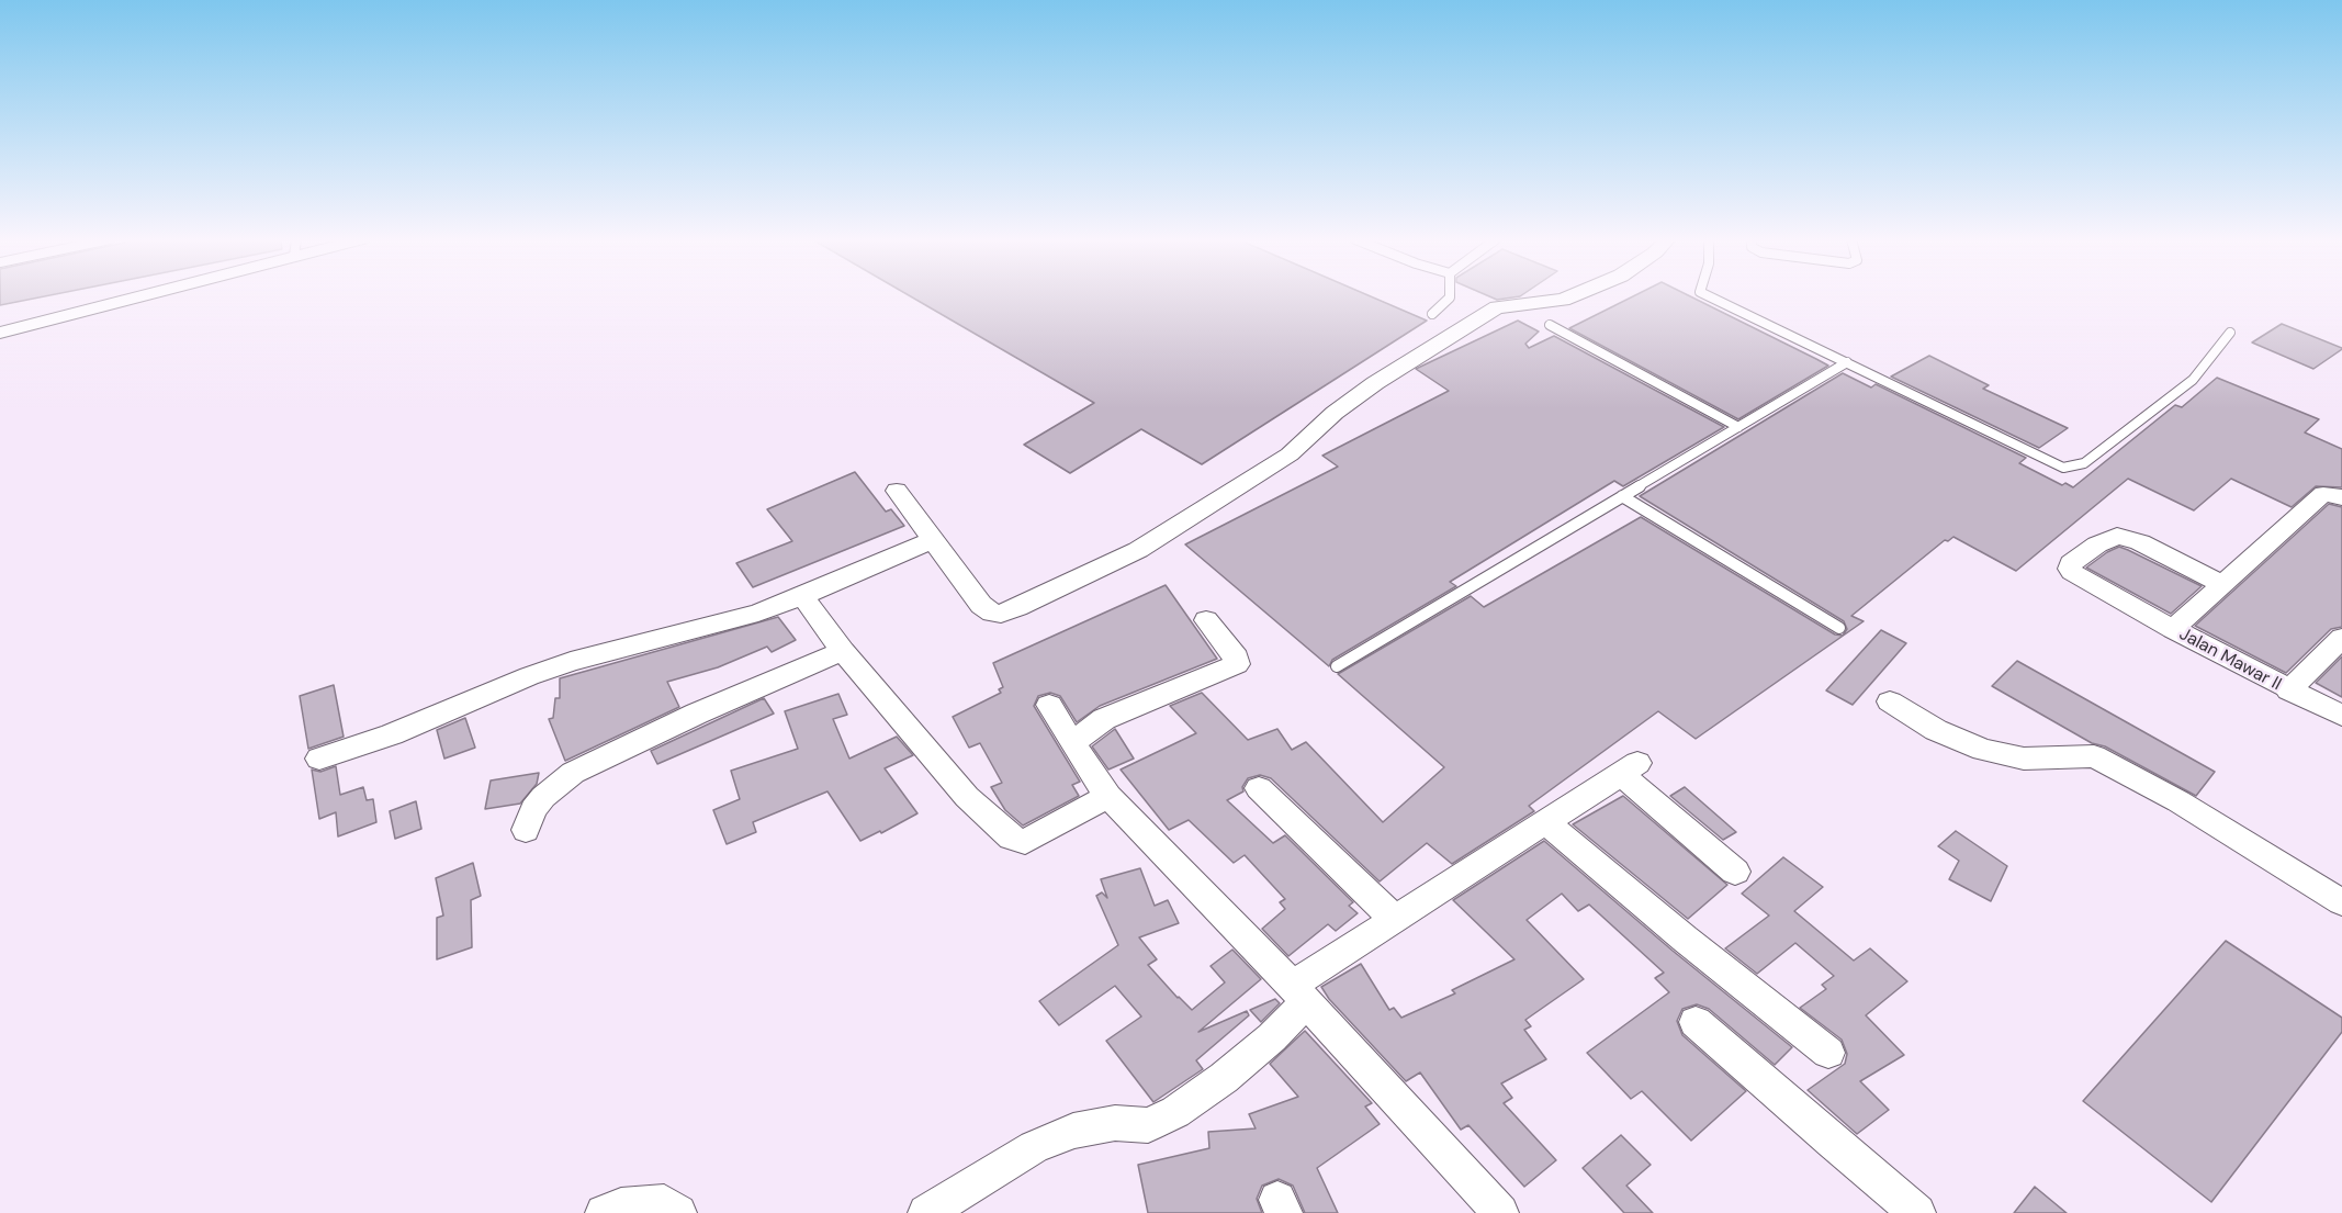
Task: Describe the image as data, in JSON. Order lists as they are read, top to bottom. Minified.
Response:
{"streets":{"street":["Jalan Mawar II"]}}
